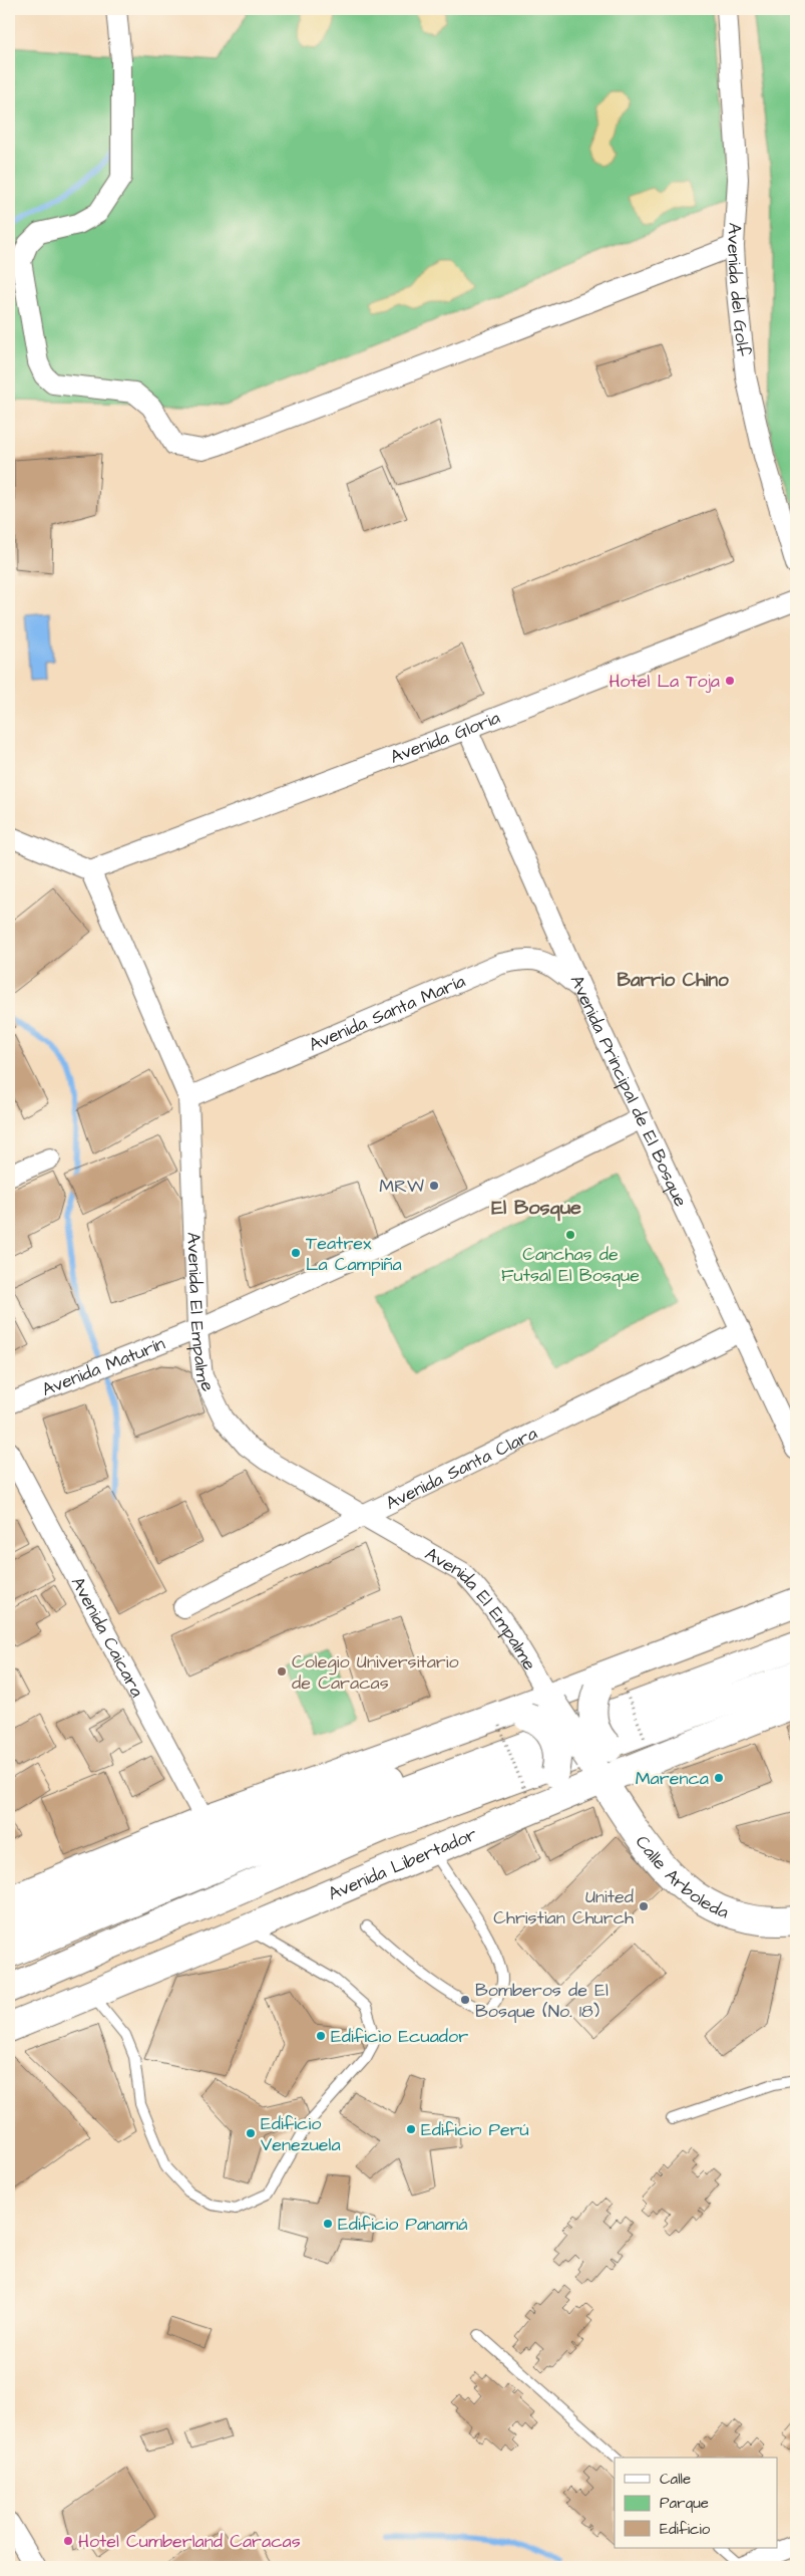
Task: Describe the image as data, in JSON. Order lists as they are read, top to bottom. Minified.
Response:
{"streets":{"main road":["Avenida Libertador","Calle Arboleda"],"street":["Avenida del Golf","Avenida Gloria","Avenida Santa María","Avenida Principal de El Bosque","Avenida El Empalme","Avenida Maturín","Avenida Santa Clara","Avenida Caicara"]},"crossings":[["Avenida Gloria","Avenida Principal de El Bosque"],["Avenida Gloria","Avenida El Empalme"],["Avenida Santa María","Avenida Principal de El Bosque"],["Avenida Santa María","Avenida El Empalme"],["Avenida Principal de El Bosque","Avenida Maturín"],["Avenida Principal de El Bosque","Avenida Santa Clara"],["Avenida El Empalme","Avenida Maturín"],["Avenida El Empalme","Avenida Santa Clara"],["Avenida Libertador","Calle Arboleda"]],"districts":["Barrio Chino","El Bosque"],"places":["Hotel La Toja","MRW","Canchas de Futsal El Bosque","Teatrex La Campiña","Colegio Universitario de Caracas","Marenca","United Christian Church","Bomberos de El Bosque (No. 18)","Edificio Ecuador","Edificio Perú","Edificio Venezuela","Edificio Panamá","Hotel Cumberland Caracas"],"legend":["Calle","Parque","Edificio"]}
